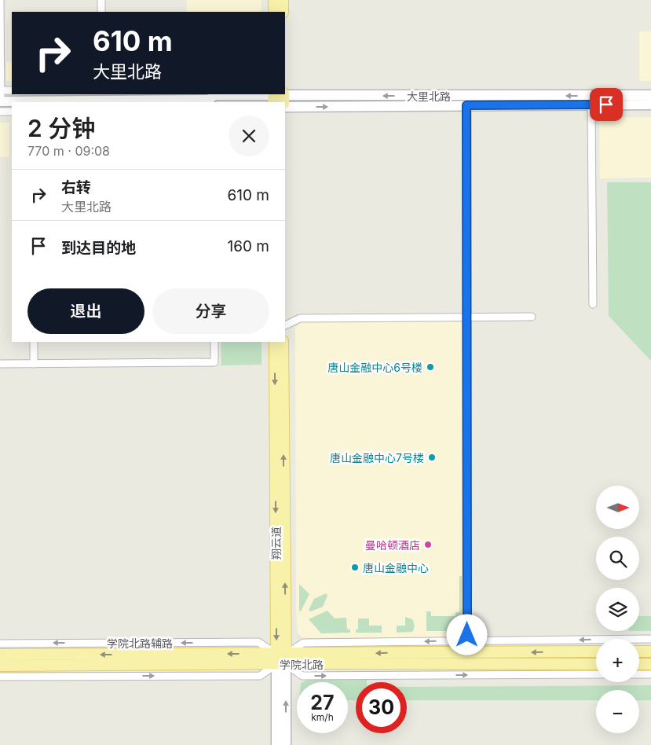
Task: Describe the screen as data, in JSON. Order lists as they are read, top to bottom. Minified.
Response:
{"streets":{"main road":["大里北路","翔云道","学院北路"],"street":["学院北路辅路"]},"crossings":[["翔云道","学院北路辅路"],["翔云道","学院北路"],["学院北路辅路","学院北路"]],"places":["唐山金融中心6号楼","唐山金融中心7号楼","曼哈顿酒店","唐山金融中心"],"north":"right","page":{"turn":["610 m","大里北路"],"heading":["2 分钟","770 m · 09:08"],"list":[{"name":"右转","note":"大里北路","value":"610 m"},{"name":"到达目的地","value":"160 m"}],"buttons":["退出","分享"],"map_buttons":["+","−"],"speed":"27 km/h","limit":"30"}}
